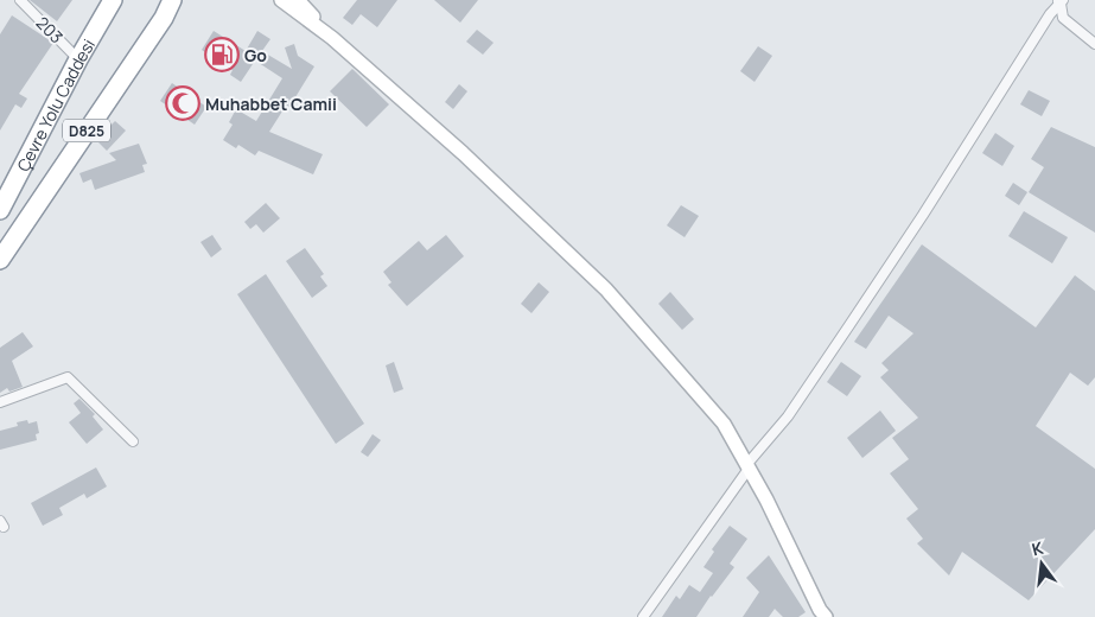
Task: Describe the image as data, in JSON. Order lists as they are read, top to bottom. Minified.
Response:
{"streets":{"highway":["Çevre Yolu Caddesi","D825"],"street":["203"]},"crossings":[["203","Çevre Yolu Caddesi"]],"places":{"fuel station":["Go"],"mosque":["Muhabbet Camii"]},"north":"top"}
